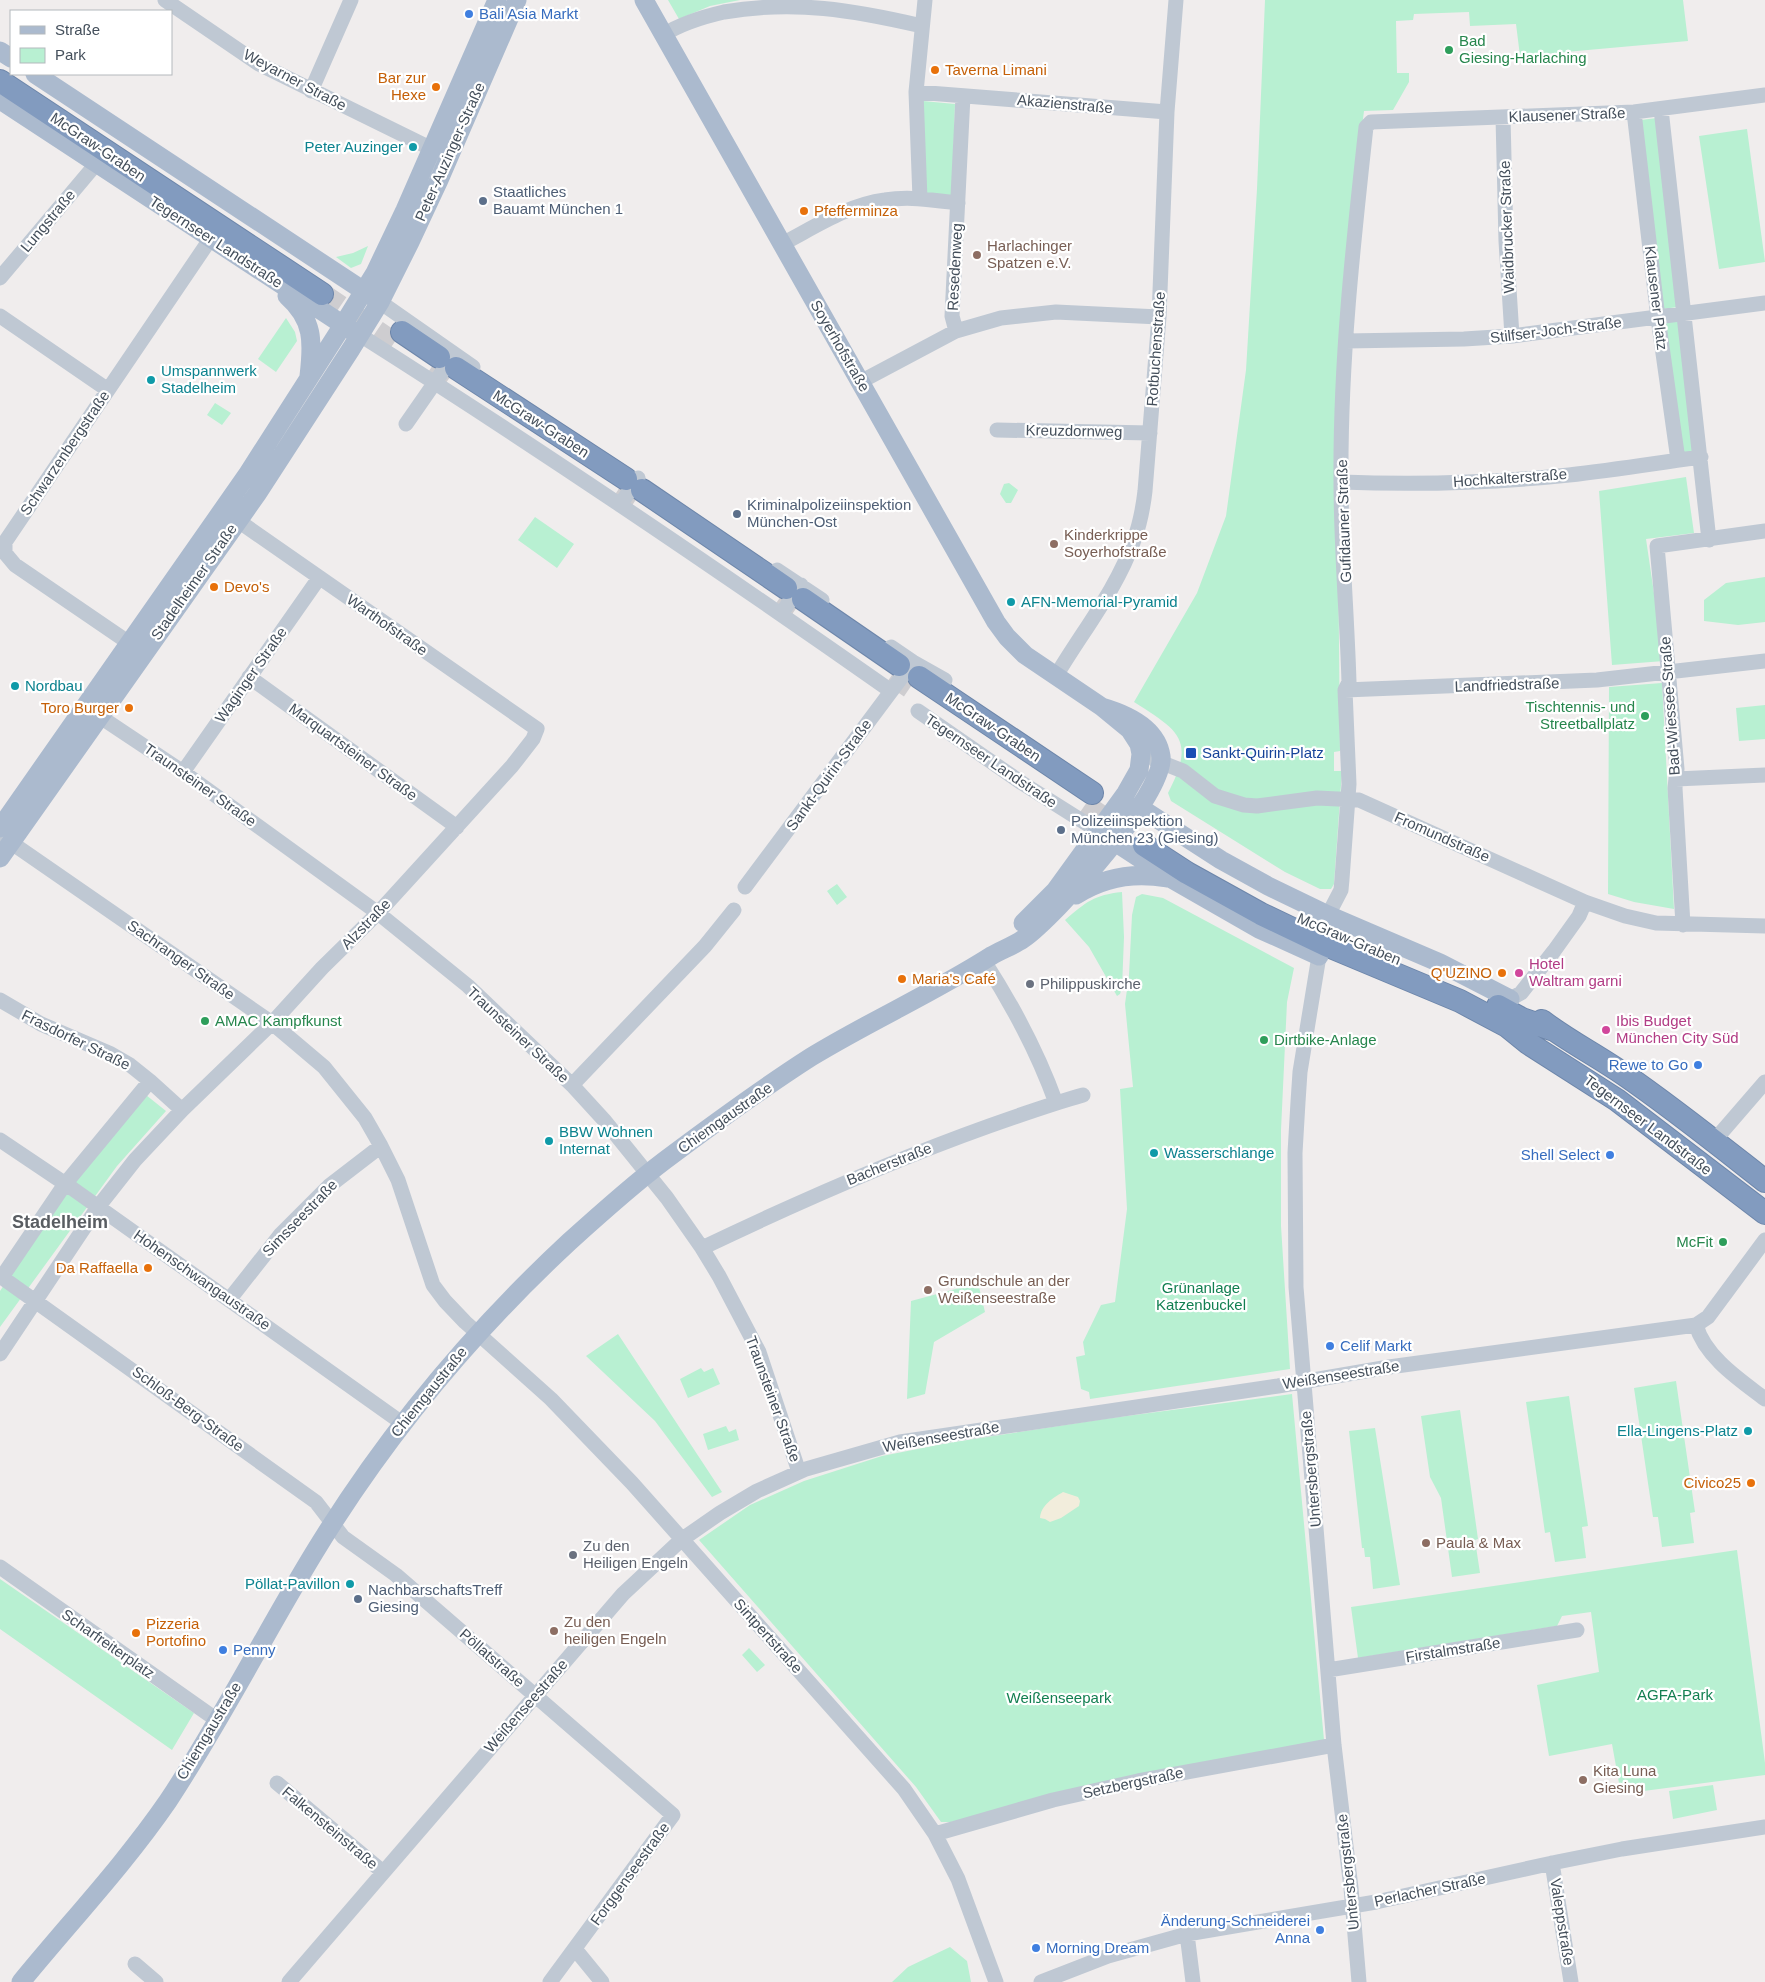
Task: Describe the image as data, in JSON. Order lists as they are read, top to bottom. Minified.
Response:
{"streets":{"highway":["McGraw-Graben","Tegernseer Landstraße"],"main road":["Peter-Auzinger-Straße","Soyerhofstraße","Stadelheimer Straße","Chiemgaustraße"],"street":["Weyarner Straße","Akazienstraße","Klausener Straße","Lungstraße","Waidbrucker Straße","Resedenweg","Klausener Platz","Stilfser-Joch-Straße","Rotbuchenstraße","Kreuzdornweg","Schwarzenbergstraße","Hochkalterstraße","Gufidauner Straße","Warthofstraße","Waginger Straße","Landfriedstraße","Bad-Wiessee-Straße","Marquartsteiner Straße","Sankt-Quirin-Straße","Traunsteiner Straße","Fromundstraße","Alzstraße","Sachranger Straße","Frasdorfer Straße","Bacherstraße","Simsseestraße","Hohenschwangaustraße","Weißenseestraße","Schloß-Berg-Straße","Untersbergstraße","Sintpertstraße","Scharfreiterplatz","Firstalmstraße","Pöllatstraße","Setzbergstraße","Falkensteinstraße","Forggenseestraße","Perlacher Straße","Valeppstraße"]},"crossings":[["Weyarner Straße","Peter-Auzinger-Straße"],["Akazienstraße","Resedenweg"],["Akazienstraße","Rotbuchenstraße"],["Klausener Straße","Waidbrucker Straße"],["Klausener Straße","Klausener Platz"],["Klausener Straße","Gufidauner Straße"],["McGraw-Graben","Tegernseer Landstraße"],["McGraw-Graben","Sankt-Quirin-Straße"],["Peter-Auzinger-Straße","Stadelheimer Straße"],["Lungstraße","Tegernseer Landstraße"],["Waidbrucker Straße","Stilfser-Joch-Straße"],["Tegernseer Landstraße","Schwarzenbergstraße"],["Tegernseer Landstraße","Stadelheimer Straße"],["Tegernseer Landstraße","Chiemgaustraße"],["Klausener Platz","Stilfser-Joch-Straße"],["Klausener Platz","Hochkalterstraße"],["Klausener Platz","Bad-Wiessee-Straße"],["Stilfser-Joch-Straße","Gufidauner Straße"],["Soyerhofstraße","Rotbuchenstraße"],["Rotbuchenstraße","Kreuzdornweg"],["Schwarzenbergstraße","Stadelheimer Straße"],["Hochkalterstraße","Gufidauner Straße"],["Gufidauner Straße","Landfriedstraße"],["Gufidauner Straße","Fromundstraße"],["Stadelheimer Straße","Warthofstraße"],["Stadelheimer Straße","Traunsteiner Straße"],["Stadelheimer Straße","Sachranger Straße"],["Warthofstraße","Waginger Straße"],["Warthofstraße","Alzstraße"],["Waginger Straße","Marquartsteiner Straße"],["Waginger Straße","Traunsteiner Straße"],["Landfriedstraße","Bad-Wiessee-Straße"],["Bad-Wiessee-Straße","Fromundstraße"],["Marquartsteiner Straße","Alzstraße"],["Traunsteiner Straße","Alzstraße"],["Traunsteiner Straße","Chiemgaustraße"],["Traunsteiner Straße","Bacherstraße"],["Traunsteiner Straße","Weißenseestraße"],["Alzstraße","Sachranger Straße"],["Alzstraße","Frasdorfer Straße"],["Alzstraße","Hohenschwangaustraße"],["Alzstraße","Schloß-Berg-Straße"],["Sachranger Straße","Chiemgaustraße"],["Sachranger Straße","Simsseestraße"],["Sachranger Straße","Sintpertstraße"],["Chiemgaustraße","Hohenschwangaustraße"],["Chiemgaustraße","Schloß-Berg-Straße"],["Chiemgaustraße","Sintpertstraße"],["Chiemgaustraße","Scharfreiterplatz"],["Chiemgaustraße","Pöllatstraße"],["Simsseestraße","Hohenschwangaustraße"],["Weißenseestraße","Untersbergstraße"],["Weißenseestraße","Sintpertstraße"],["Weißenseestraße","Pöllatstraße"],["Weißenseestraße","Falkensteinstraße"],["Weißenseestraße","Forggenseestraße"],["Schloß-Berg-Straße","Pöllatstraße"],["Untersbergstraße","Firstalmstraße"],["Untersbergstraße","Setzbergstraße"],["Untersbergstraße","Perlacher Straße"],["Sintpertstraße","Setzbergstraße"],["Pöllatstraße","Forggenseestraße"],["Perlacher Straße","Valeppstraße"]],"districts":["Stadelheim"],"parks":["Grünanlage Katzenbuckel","AGFA-Park","Weißenseepark"],"places":{"other":["Bali Asia Markt","Bad Giesing-Harlaching","Taverna Limani","Bar zur Hexe","Peter Auzinger","Staatliches Bauamt München 1","Pfefferminza","Harlachinger Spatzen e.V.","Umspannwerk Stadelheim","Kriminalpolizeiinspektion München-Ost","Kinderkrippe Soyerhofstraße","Devo's","AFN-Memorial-Pyramid","Nordbau","Toro Burger","Tischtennis- und Streetballplatz","Polizeiinspektion München 23 (Giesing)","Q'UZINO","Hotel Waltram garni","Maria's Café","Philippuskirche","AMAC Kampfkunst","Ibis Budget München City Süd","Dirtbike-Anlage","Rewe to Go","BBW Wohnen Internat","Wasserschlange","Shell Select","McFit","Da Raffaella","Grundschule an der Weißenseestraße","Celif Markt","Ella-Lingens-Platz","Civico25","Paula & Max","Zu den Heiligen Engeln","Pöllat-Pavillon","NachbarschaftsTreff Giesing","Zu den heiligen Engeln","Pizzeria Portofino","Penny","Kita Luna Giesing","Änderung-Schneiderei Anna","Morning Dream"],"transit":["Sankt-Quirin-Platz"]},"legend":["Straße","Park"]}
